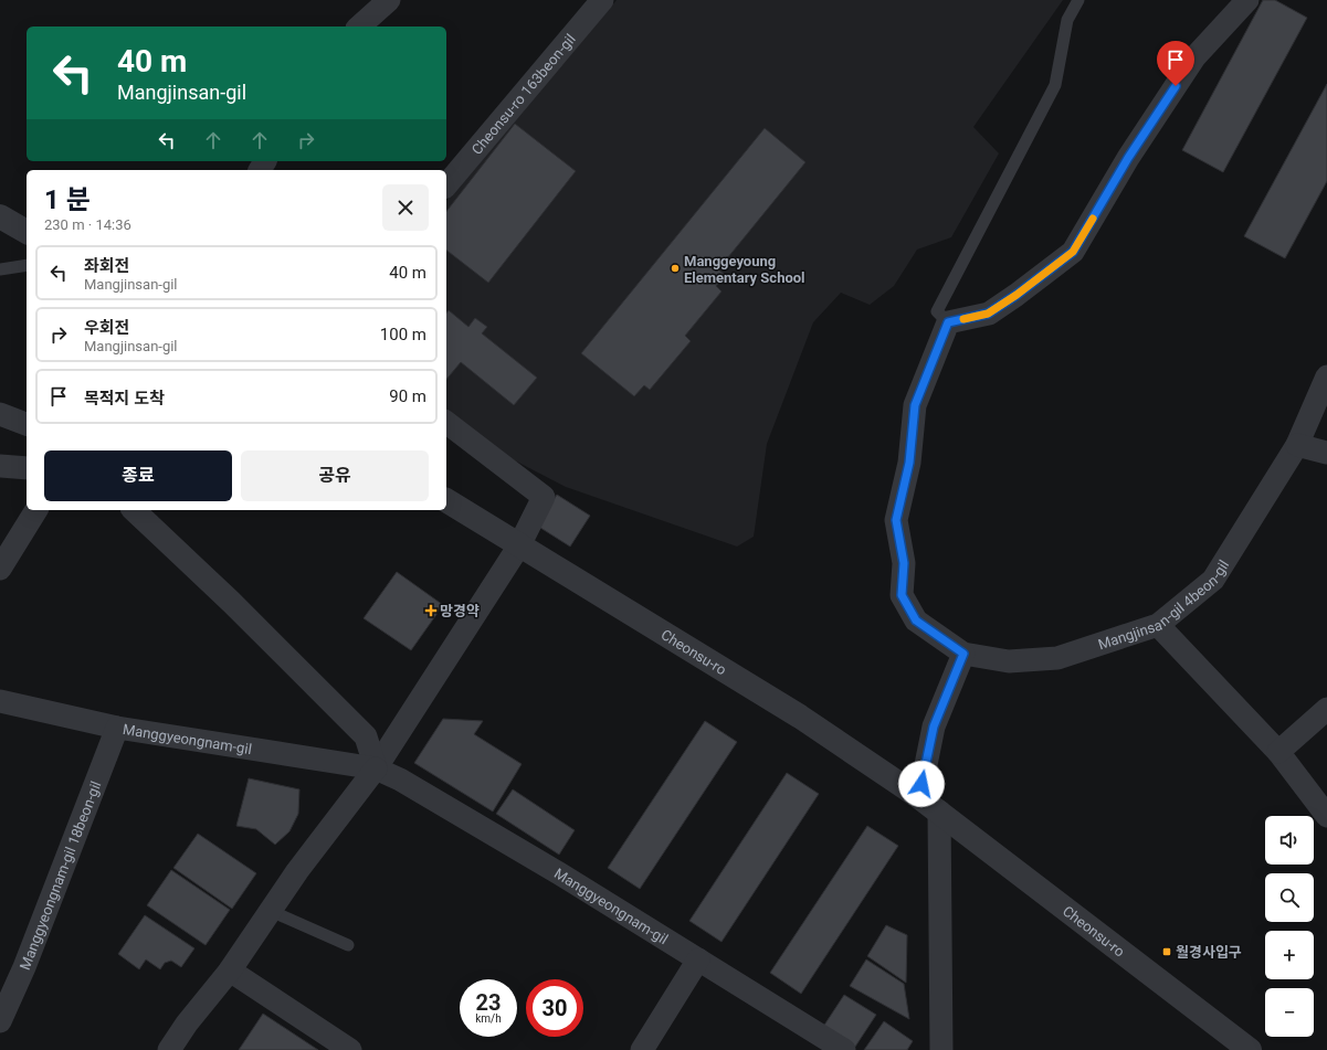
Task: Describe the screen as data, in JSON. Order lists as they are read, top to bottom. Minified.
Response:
{"streets":{"street":["Cheonsu-ro 163beon-gil","Mangjinsan-gil 4beon-gil","Cheonsu-ro","Manggyeongnam-gil","Manggyeongnam-gil 18beon-gil"]},"crossings":[["Manggyeongnam-gil","Manggyeongnam-gil 18beon-gil"]],"places":{"other":["Manggeyoung Elementary School"],"health":["망경약"],"transit":["월경사입구"]},"page":{"turn":["40 m","Mangjinsan-gil"],"heading":["1 분","230 m · 14:36"],"list":[{"name":"좌회전","note":"Mangjinsan-gil","value":"40 m"},{"name":"우회전","note":"Mangjinsan-gil","value":"100 m"},{"name":"목적지 도착","value":"90 m"}],"buttons":["종료","공유"],"map_buttons":["+","−"],"speed":"23 km/h","limit":"30"}}
